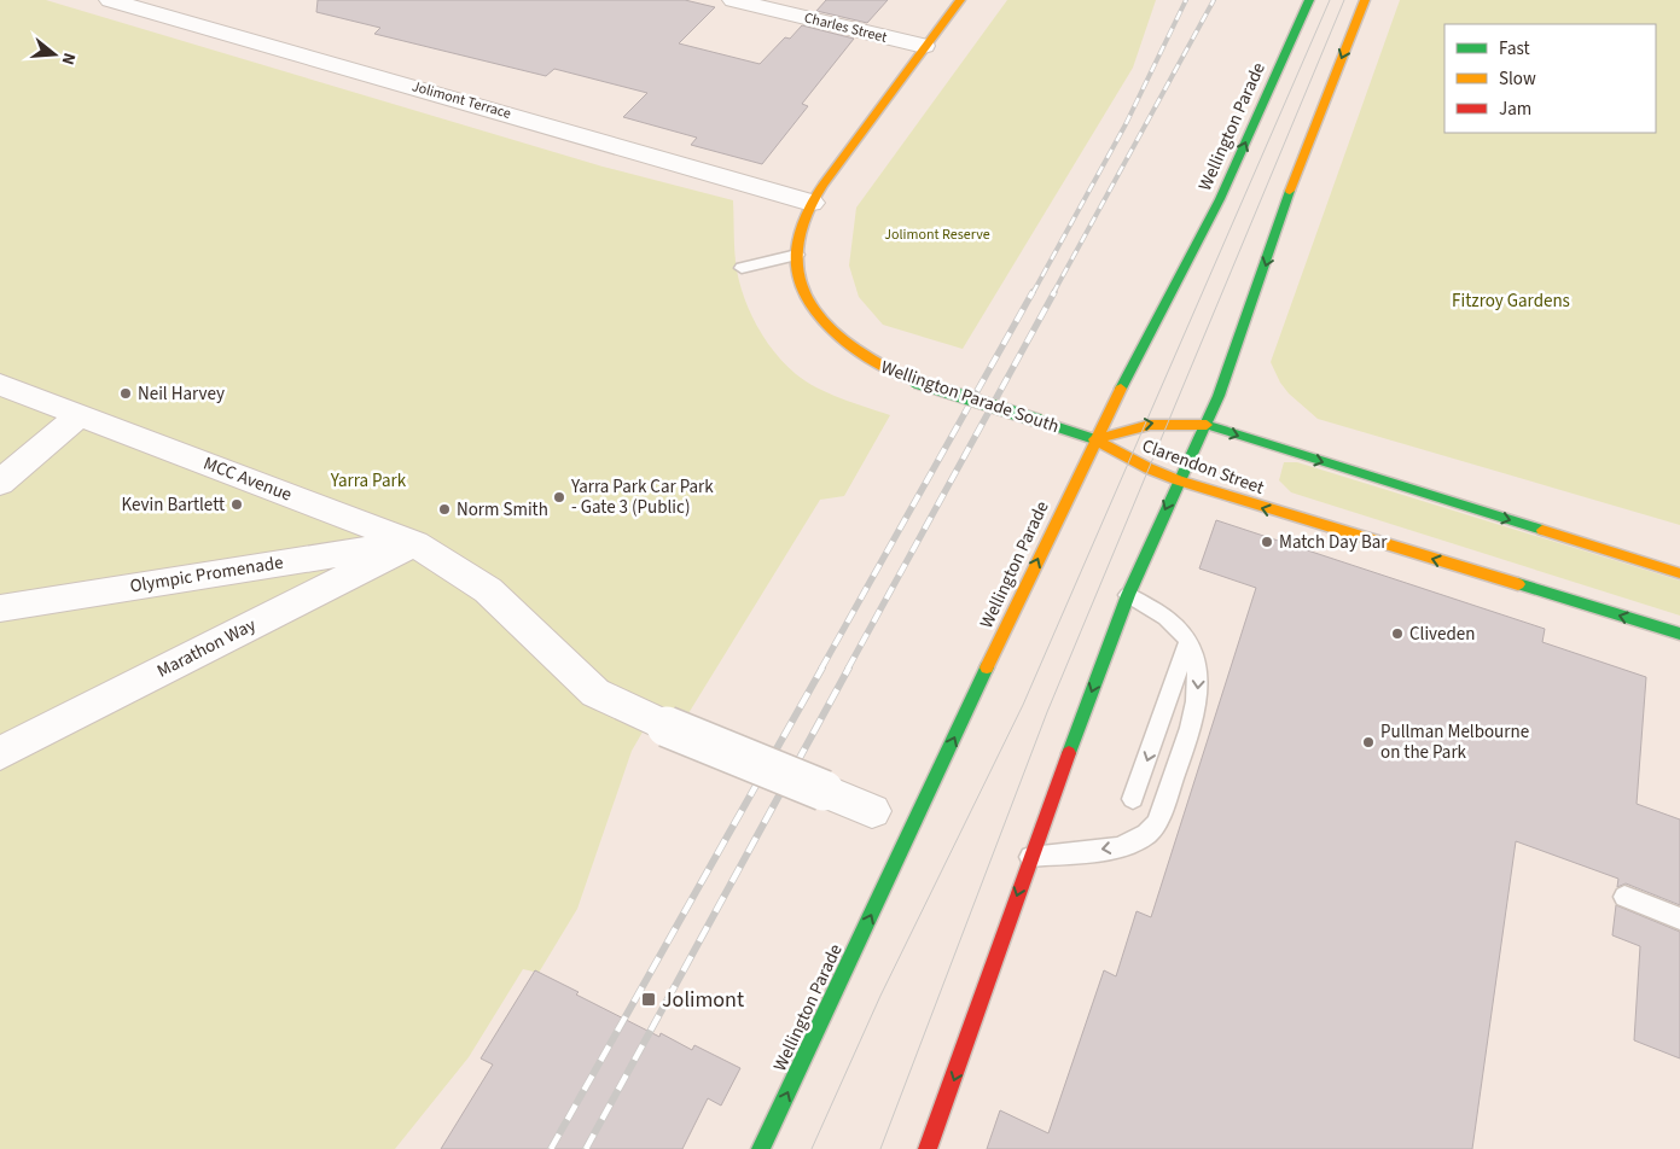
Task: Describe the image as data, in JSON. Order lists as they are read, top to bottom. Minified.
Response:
{"streets":{"main road":["Wellington Parade","Wellington Parade South","Clarendon Street"],"street":["Charles Street","Jolimont Terrace","MCC Avenue","Olympic Promenade","Marathon Way"]},"crossings":[["Charles Street","Wellington Parade South"],["Jolimont Terrace","Wellington Parade South"],["Wellington Parade","Wellington Parade South"],["Wellington Parade","Clarendon Street"],["Wellington Parade South","Clarendon Street"],["MCC Avenue","Olympic Promenade"],["MCC Avenue","Marathon Way"],["Olympic Promenade","Marathon Way"]],"parks":["Jolimont Reserve","Fitzroy Gardens","Yarra Park"],"places":{"other":["Neil Harvey","Yarra Park Car Park - Gate 3 (Public)","Kevin Bartlett","Norm Smith","Match Day Bar","Cliveden","Pullman Melbourne on the Park"],"transit":["Jolimont"]},"legend":["Fast","Slow","Jam"],"north":"right"}
